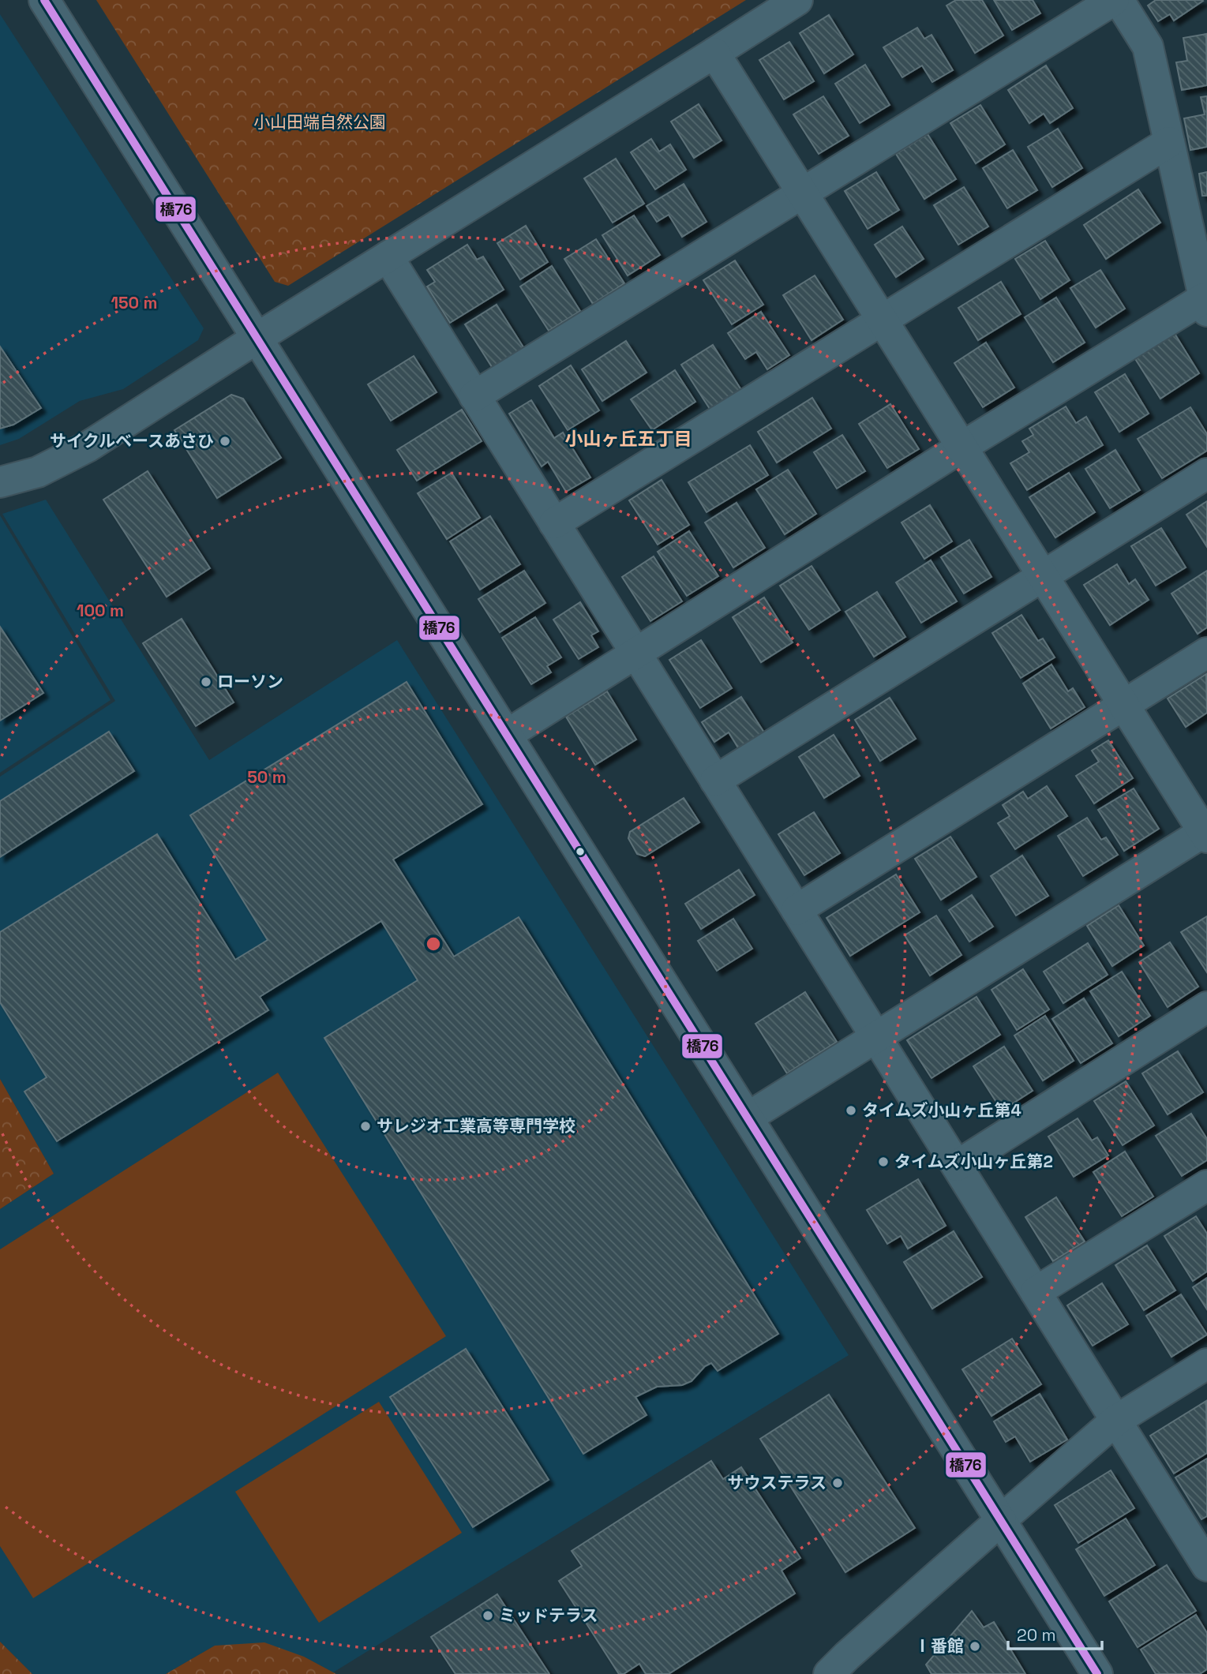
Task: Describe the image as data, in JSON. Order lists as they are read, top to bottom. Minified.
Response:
{"districts":["小山ヶ丘五丁目"],"parks":["小山田端自然公園"],"places":["サイクルベースあさひ","ローソン","タイムズ小山ヶ丘第4","サレジオ工業高等専門学校","タイムズ小山ヶ丘第2","サウステラス","ミッドテラス","Ⅰ番館"],"lines":["transit line 橋76"],"scale_bar":"20 m","rings":["150 m","100 m","50 m"]}
